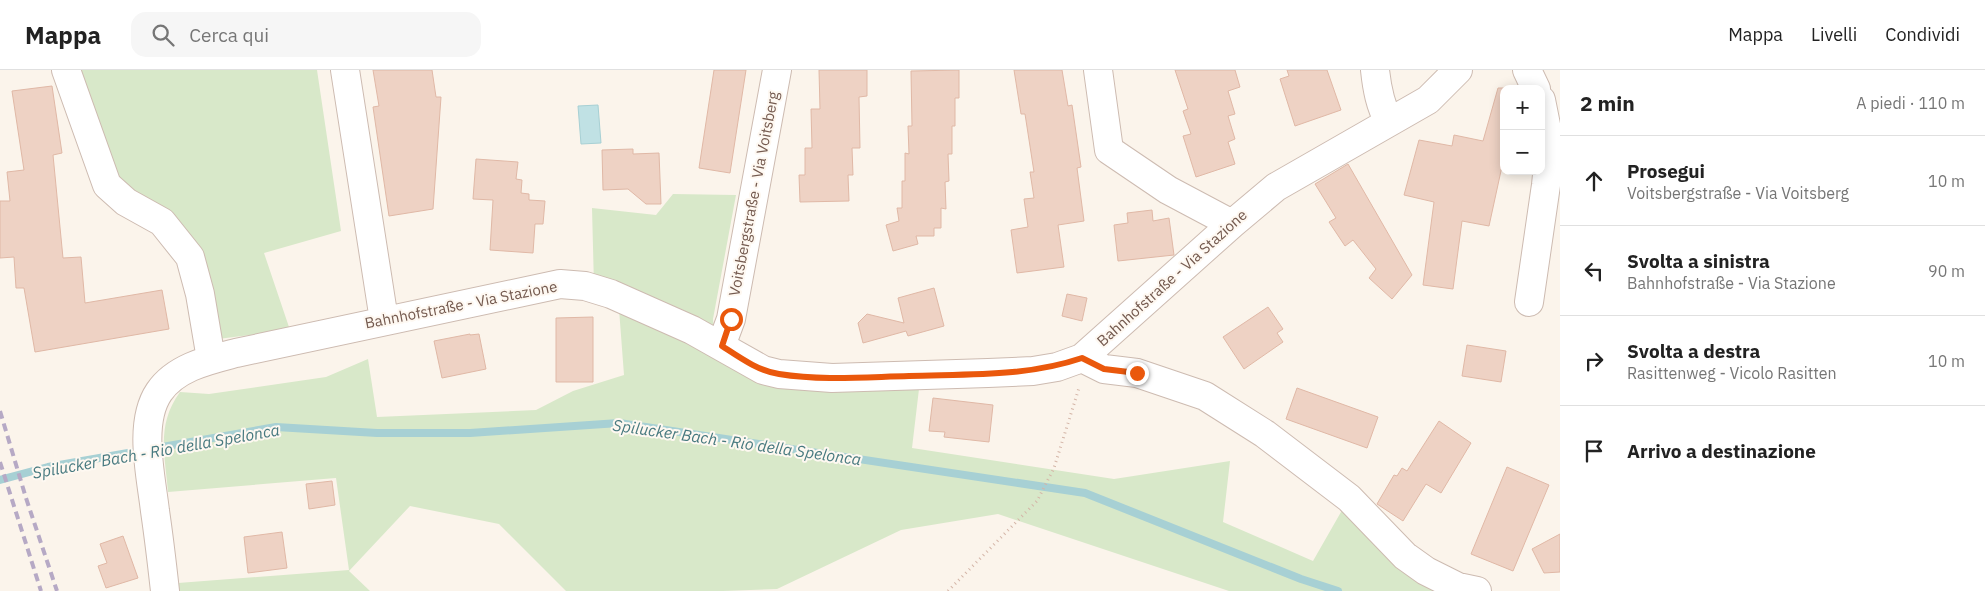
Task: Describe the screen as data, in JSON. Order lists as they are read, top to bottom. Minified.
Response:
{"streets":{"street":["Voitsbergstraße - Via Voitsberg","Bahnhofstraße - Via Stazione"]},"crossings":[["Voitsbergstraße - Via Voitsberg","Bahnhofstraße - Via Stazione"]],"water":["Spilucker Bach - Rio della Spelonca"],"page":{"header":"Mappa","search":"Cerca qui","nav":["Mappa","Livelli","Condividi"],"heading":["2 min","A piedi · 110 m"],"map_buttons":["+","−"],"list":[["Prosegui","Voitsbergstraße - Via Voitsberg","10 m"],["Svolta a sinistra","Bahnhofstraße - Via Stazione","90 m"],["Svolta a destra","Rasittenweg - Vicolo Rasitten","10 m"],"Arrivo a destinazione"]}}
